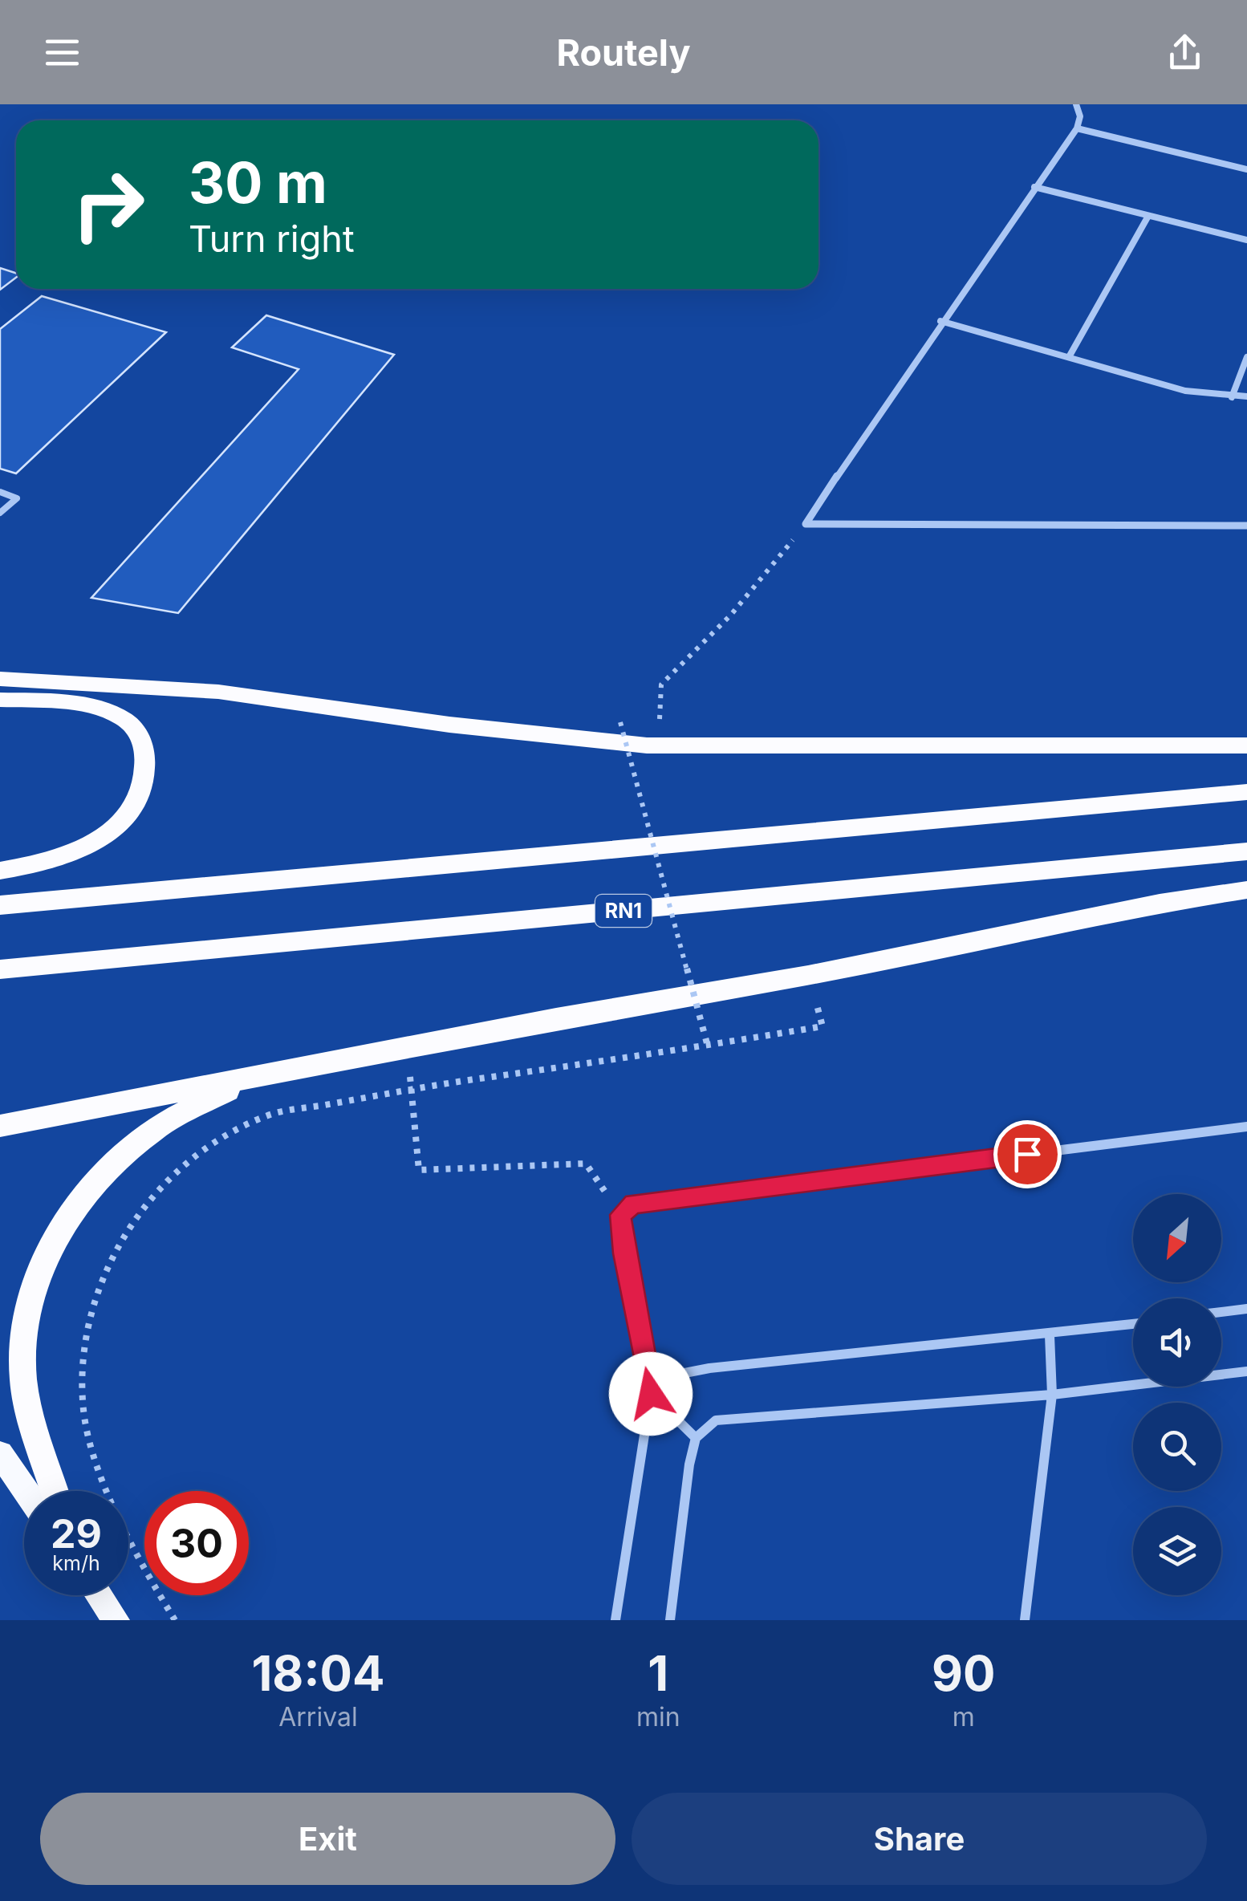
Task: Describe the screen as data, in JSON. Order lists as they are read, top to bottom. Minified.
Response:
{"streets":{"highway":["RN1"]},"north":"bottom left","page":{"header":"Routely","turn":["30 m","Turn right"],"speed":"29 km/h","limit":"30","eta":["18:04","Arrival","1","min","90","m"],"buttons":["Exit","Share"]}}
